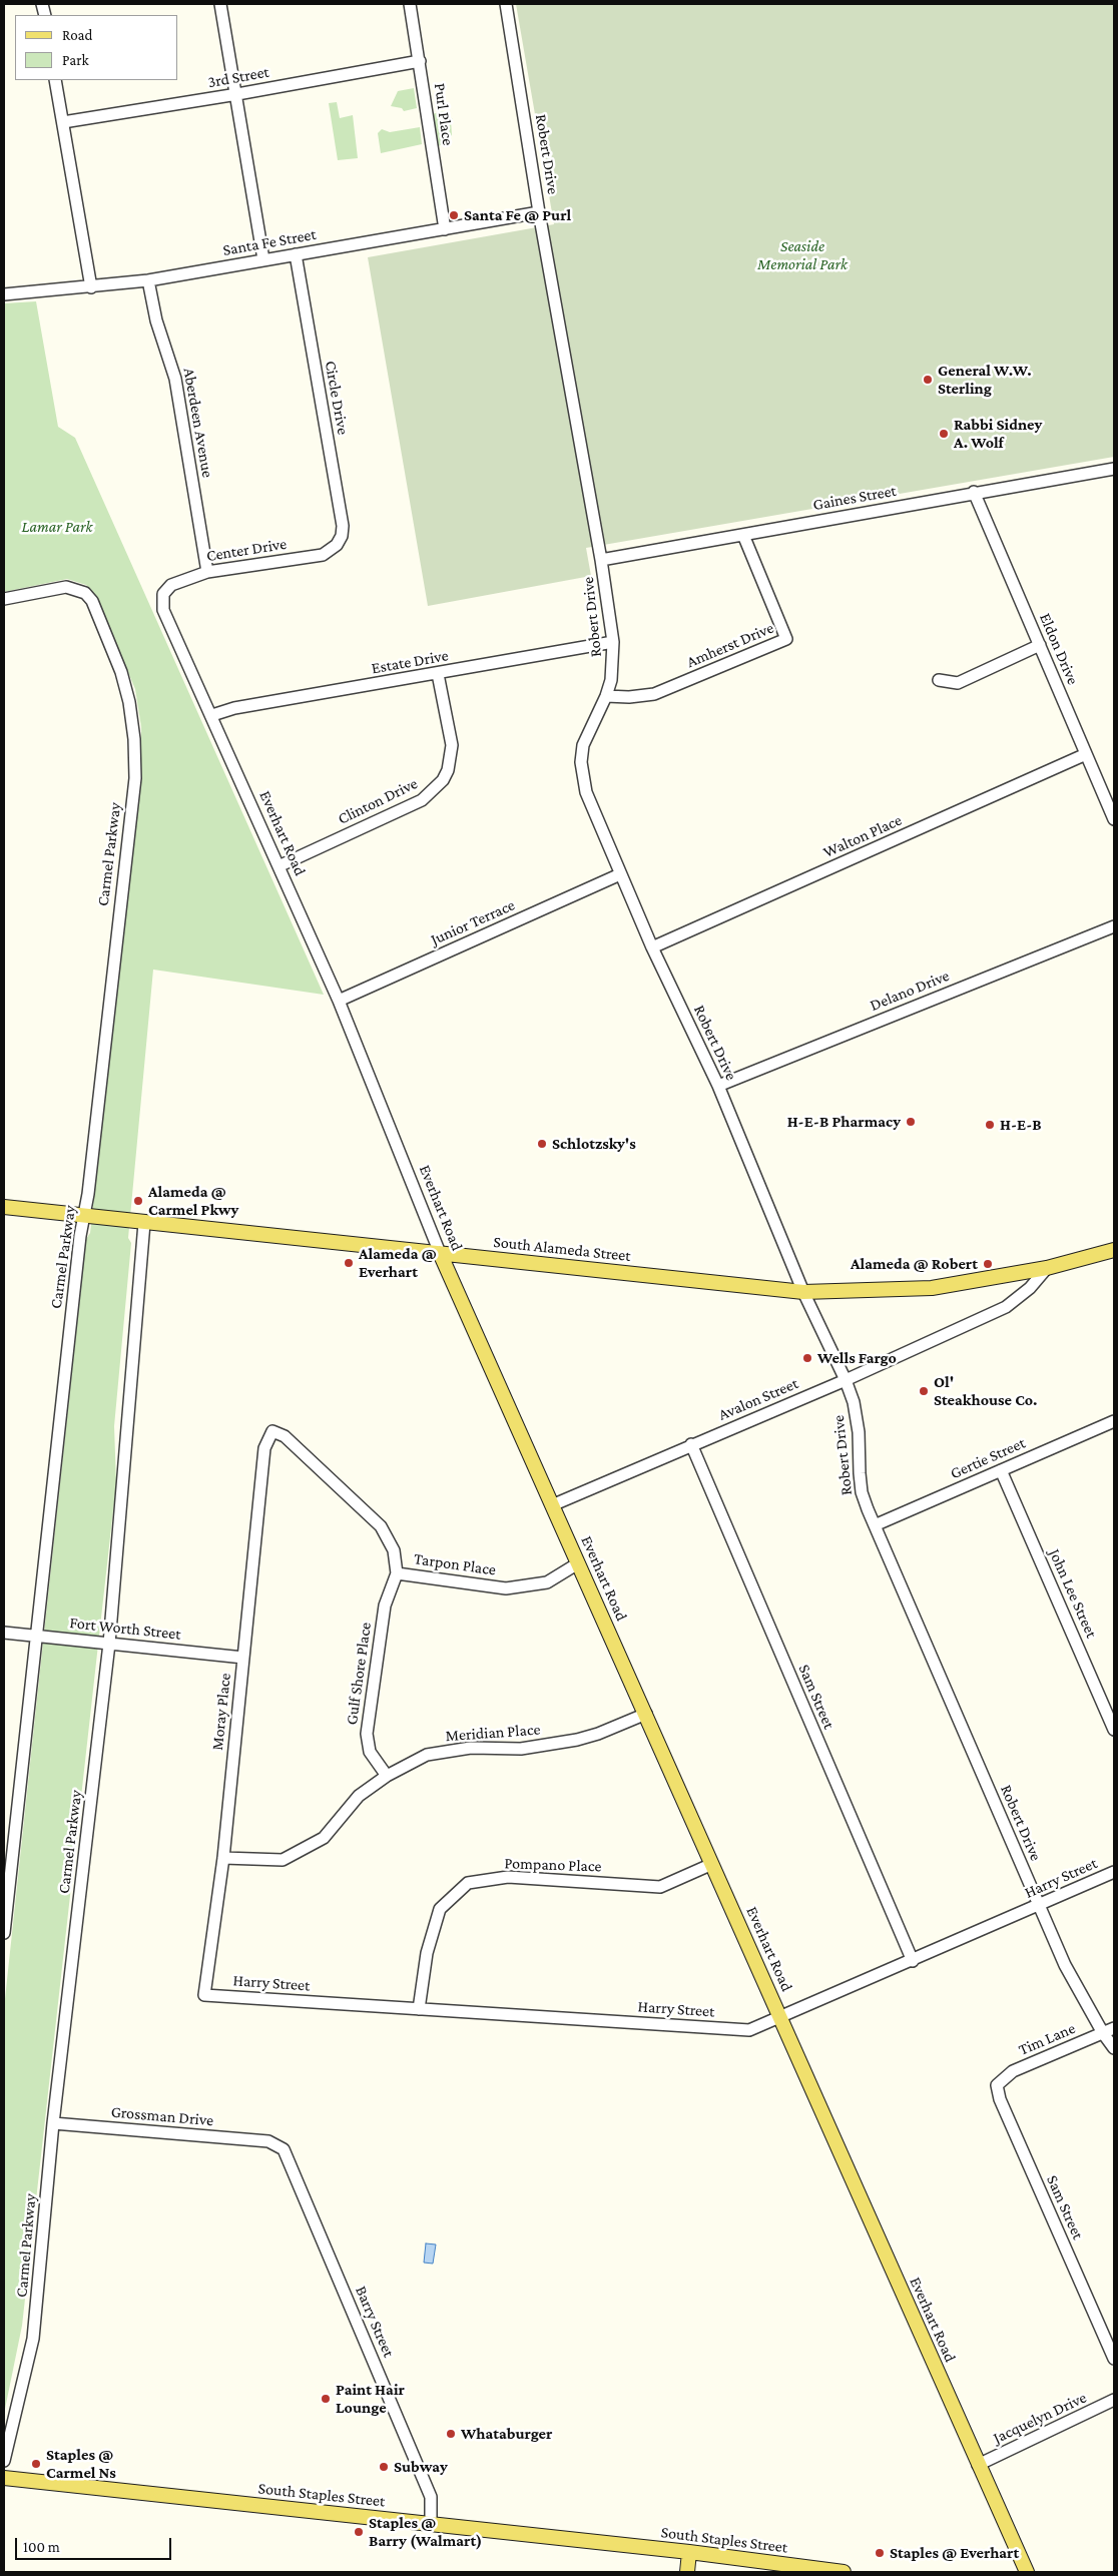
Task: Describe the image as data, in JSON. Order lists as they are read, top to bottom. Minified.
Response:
{"streets":{"main road":["Everhart Road","South Alameda Street","South Staples Street"],"street":["3rd Street","Purl Place","Robert Drive","Santa Fe Street","Circle Drive","Aberdeen Avenue","Gaines Street","Center Drive","Amherst Drive","Eldon Drive","Estate Drive","Clinton Drive","Walton Place","Carmel Parkway","Junior Terrace","Delano Drive","Avalon Street","Gertie Street","Tarpon Place","John Lee Street","Fort Worth Street","Gulf Shore Place","Sam Street","Moray Place","Meridian Place","Pompano Place","Harry Street","Tim Lane","Grossman Drive","Barry Street","Jacquelyn Drive"]},"crossings":[["3rd Street","Purl Place"],["Purl Place","Santa Fe Street"],["Robert Drive","Santa Fe Street"],["Robert Drive","Gaines Street"],["Robert Drive","Amherst Drive"],["Robert Drive","Estate Drive"],["Robert Drive","Walton Place"],["Robert Drive","Junior Terrace"],["Robert Drive","Delano Drive"],["Robert Drive","South Alameda Street"],["Robert Drive","Avalon Street"],["Robert Drive","Gertie Street"],["Robert Drive","Harry Street"],["Robert Drive","Tim Lane"],["Santa Fe Street","Circle Drive"],["Santa Fe Street","Aberdeen Avenue"],["Circle Drive","Center Drive"],["Aberdeen Avenue","Center Drive"],["Gaines Street","Amherst Drive"],["Gaines Street","Eldon Drive"],["Center Drive","Everhart Road"],["Eldon Drive","Walton Place"],["Estate Drive","Clinton Drive"],["Estate Drive","Everhart Road"],["Clinton Drive","Everhart Road"],["Everhart Road","Junior Terrace"],["Everhart Road","South Alameda Street"],["Everhart Road","Avalon Street"],["Everhart Road","Tarpon Place"],["Everhart Road","Meridian Place"],["Everhart Road","Pompano Place"],["Everhart Road","Harry Street"],["Everhart Road","Jacquelyn Drive"],["Carmel Parkway","South Alameda Street"],["Carmel Parkway","Fort Worth Street"],["Carmel Parkway","Grossman Drive"],["South Alameda Street","Avalon Street"],["Avalon Street","Sam Street"],["Gertie Street","John Lee Street"],["Tarpon Place","Gulf Shore Place"],["Tarpon Place","Moray Place"],["Fort Worth Street","Moray Place"],["Gulf Shore Place","Meridian Place"],["Sam Street","Harry Street"],["Sam Street","Tim Lane"],["Moray Place","Meridian Place"],["Moray Place","Harry Street"],["Pompano Place","Harry Street"],["Grossman Drive","Barry Street"],["Barry Street","South Staples Street"]],"parks":["Seaside Memorial Park","Lamar Park"],"places":["Santa Fe @ Purl","General W.W. Sterling","Rabbi Sidney A. Wolf","H-E-B Pharmacy","H-E-B","Schlotzsky's","Alameda @ Carmel Pkwy","Alameda @ Everhart","Alameda @ Robert","Wells Fargo","Ol' Steakhouse Co.","Paint Hair Lounge","Whataburger","Staples @ Carmel Ns","Subway","Staples @ Barry (Walmart)","Staples @ Everhart"],"legend":["Road","Park"],"scale_bar":"100 m"}
